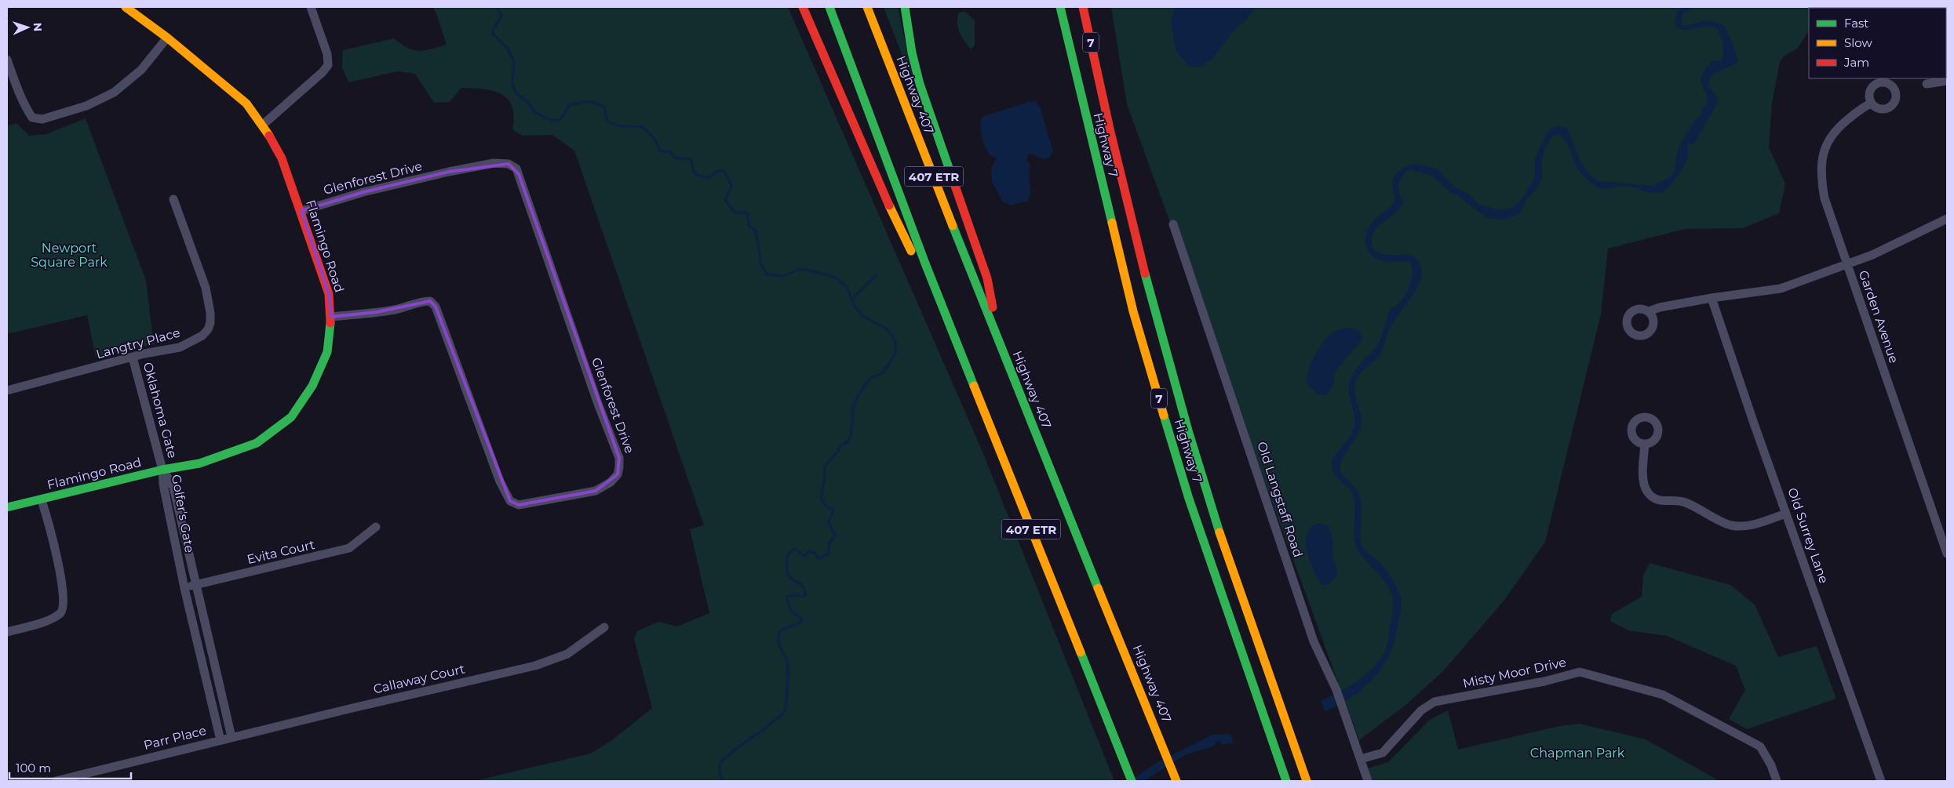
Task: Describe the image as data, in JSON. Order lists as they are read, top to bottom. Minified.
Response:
{"streets":{"main road":["7","Highway 407","Highway 7","407 ETR","Flamingo Road"],"street":["Glenforest Drive","Garden Avenue","Langtry Place","Oklahoma Gate","Old Langstaff Road","Golfer's Gate","Old Surrey Lane","Evita Court","Misty Moor Drive","Callaway Court","Parr Place"]},"crossings":[["Glenforest Drive","Flamingo Road"],["Flamingo Road","Oklahoma Gate"],["Flamingo Road","Golfer's Gate"],["Langtry Place","Oklahoma Gate"],["Oklahoma Gate","Golfer's Gate"],["Old Langstaff Road","Misty Moor Drive"],["Golfer's Gate","Evita Court"],["Golfer's Gate","Callaway Court"],["Golfer's Gate","Parr Place"],["Callaway Court","Parr Place"]],"parks":["Newport Square Park","Chapman Park"],"legend":["Fast","Slow","Jam"],"scale_bar":"100 m","north":"right"}
